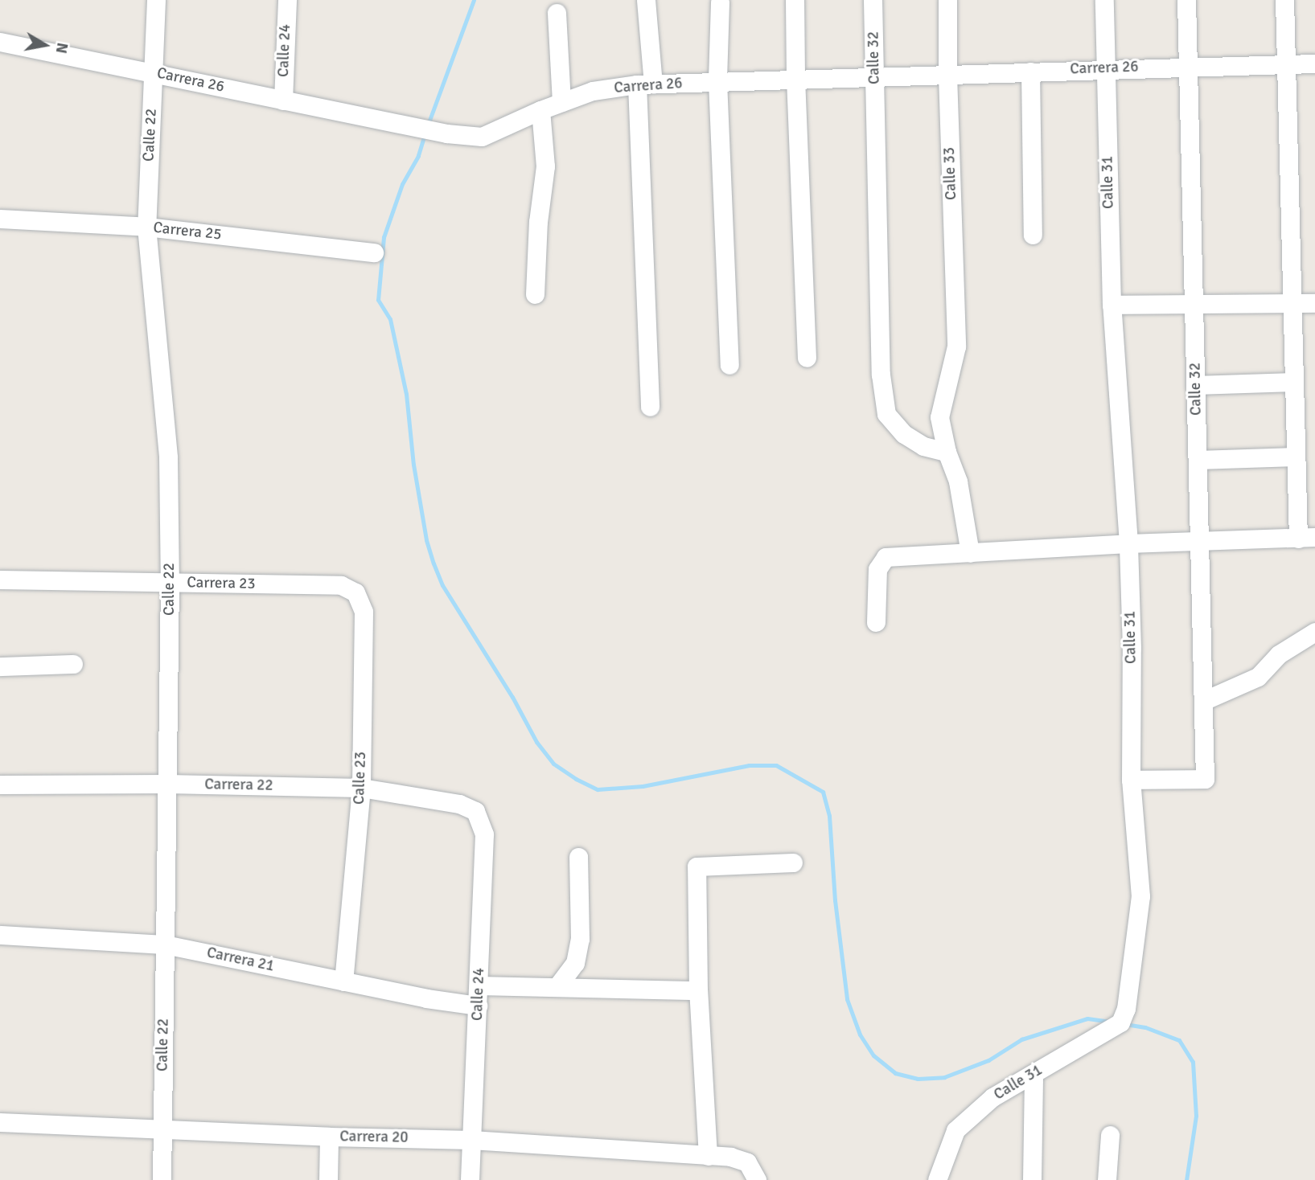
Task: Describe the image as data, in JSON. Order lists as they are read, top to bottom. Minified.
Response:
{"streets":{"street":["Calle 24","Calle 32","Carrera 26","Calle 22","Calle 33","Calle 31","Carrera 25","Carrera 23","Calle 23","Carrera 22","Carrera 21","Carrera 20"]},"crossings":[["Calle 24","Carrera 26"],["Calle 24","Carrera 22"],["Calle 24","Carrera 21"],["Calle 24","Carrera 20"],["Calle 32","Carrera 26"],["Calle 32","Calle 33"],["Calle 32","Calle 31"],["Carrera 26","Calle 22"],["Carrera 26","Calle 33"],["Carrera 26","Calle 31"],["Calle 22","Carrera 25"],["Calle 22","Carrera 23"],["Calle 22","Carrera 22"],["Calle 22","Carrera 21"],["Calle 22","Carrera 20"],["Carrera 23","Calle 23"],["Calle 23","Carrera 22"],["Calle 23","Carrera 21"]],"north":"right"}
